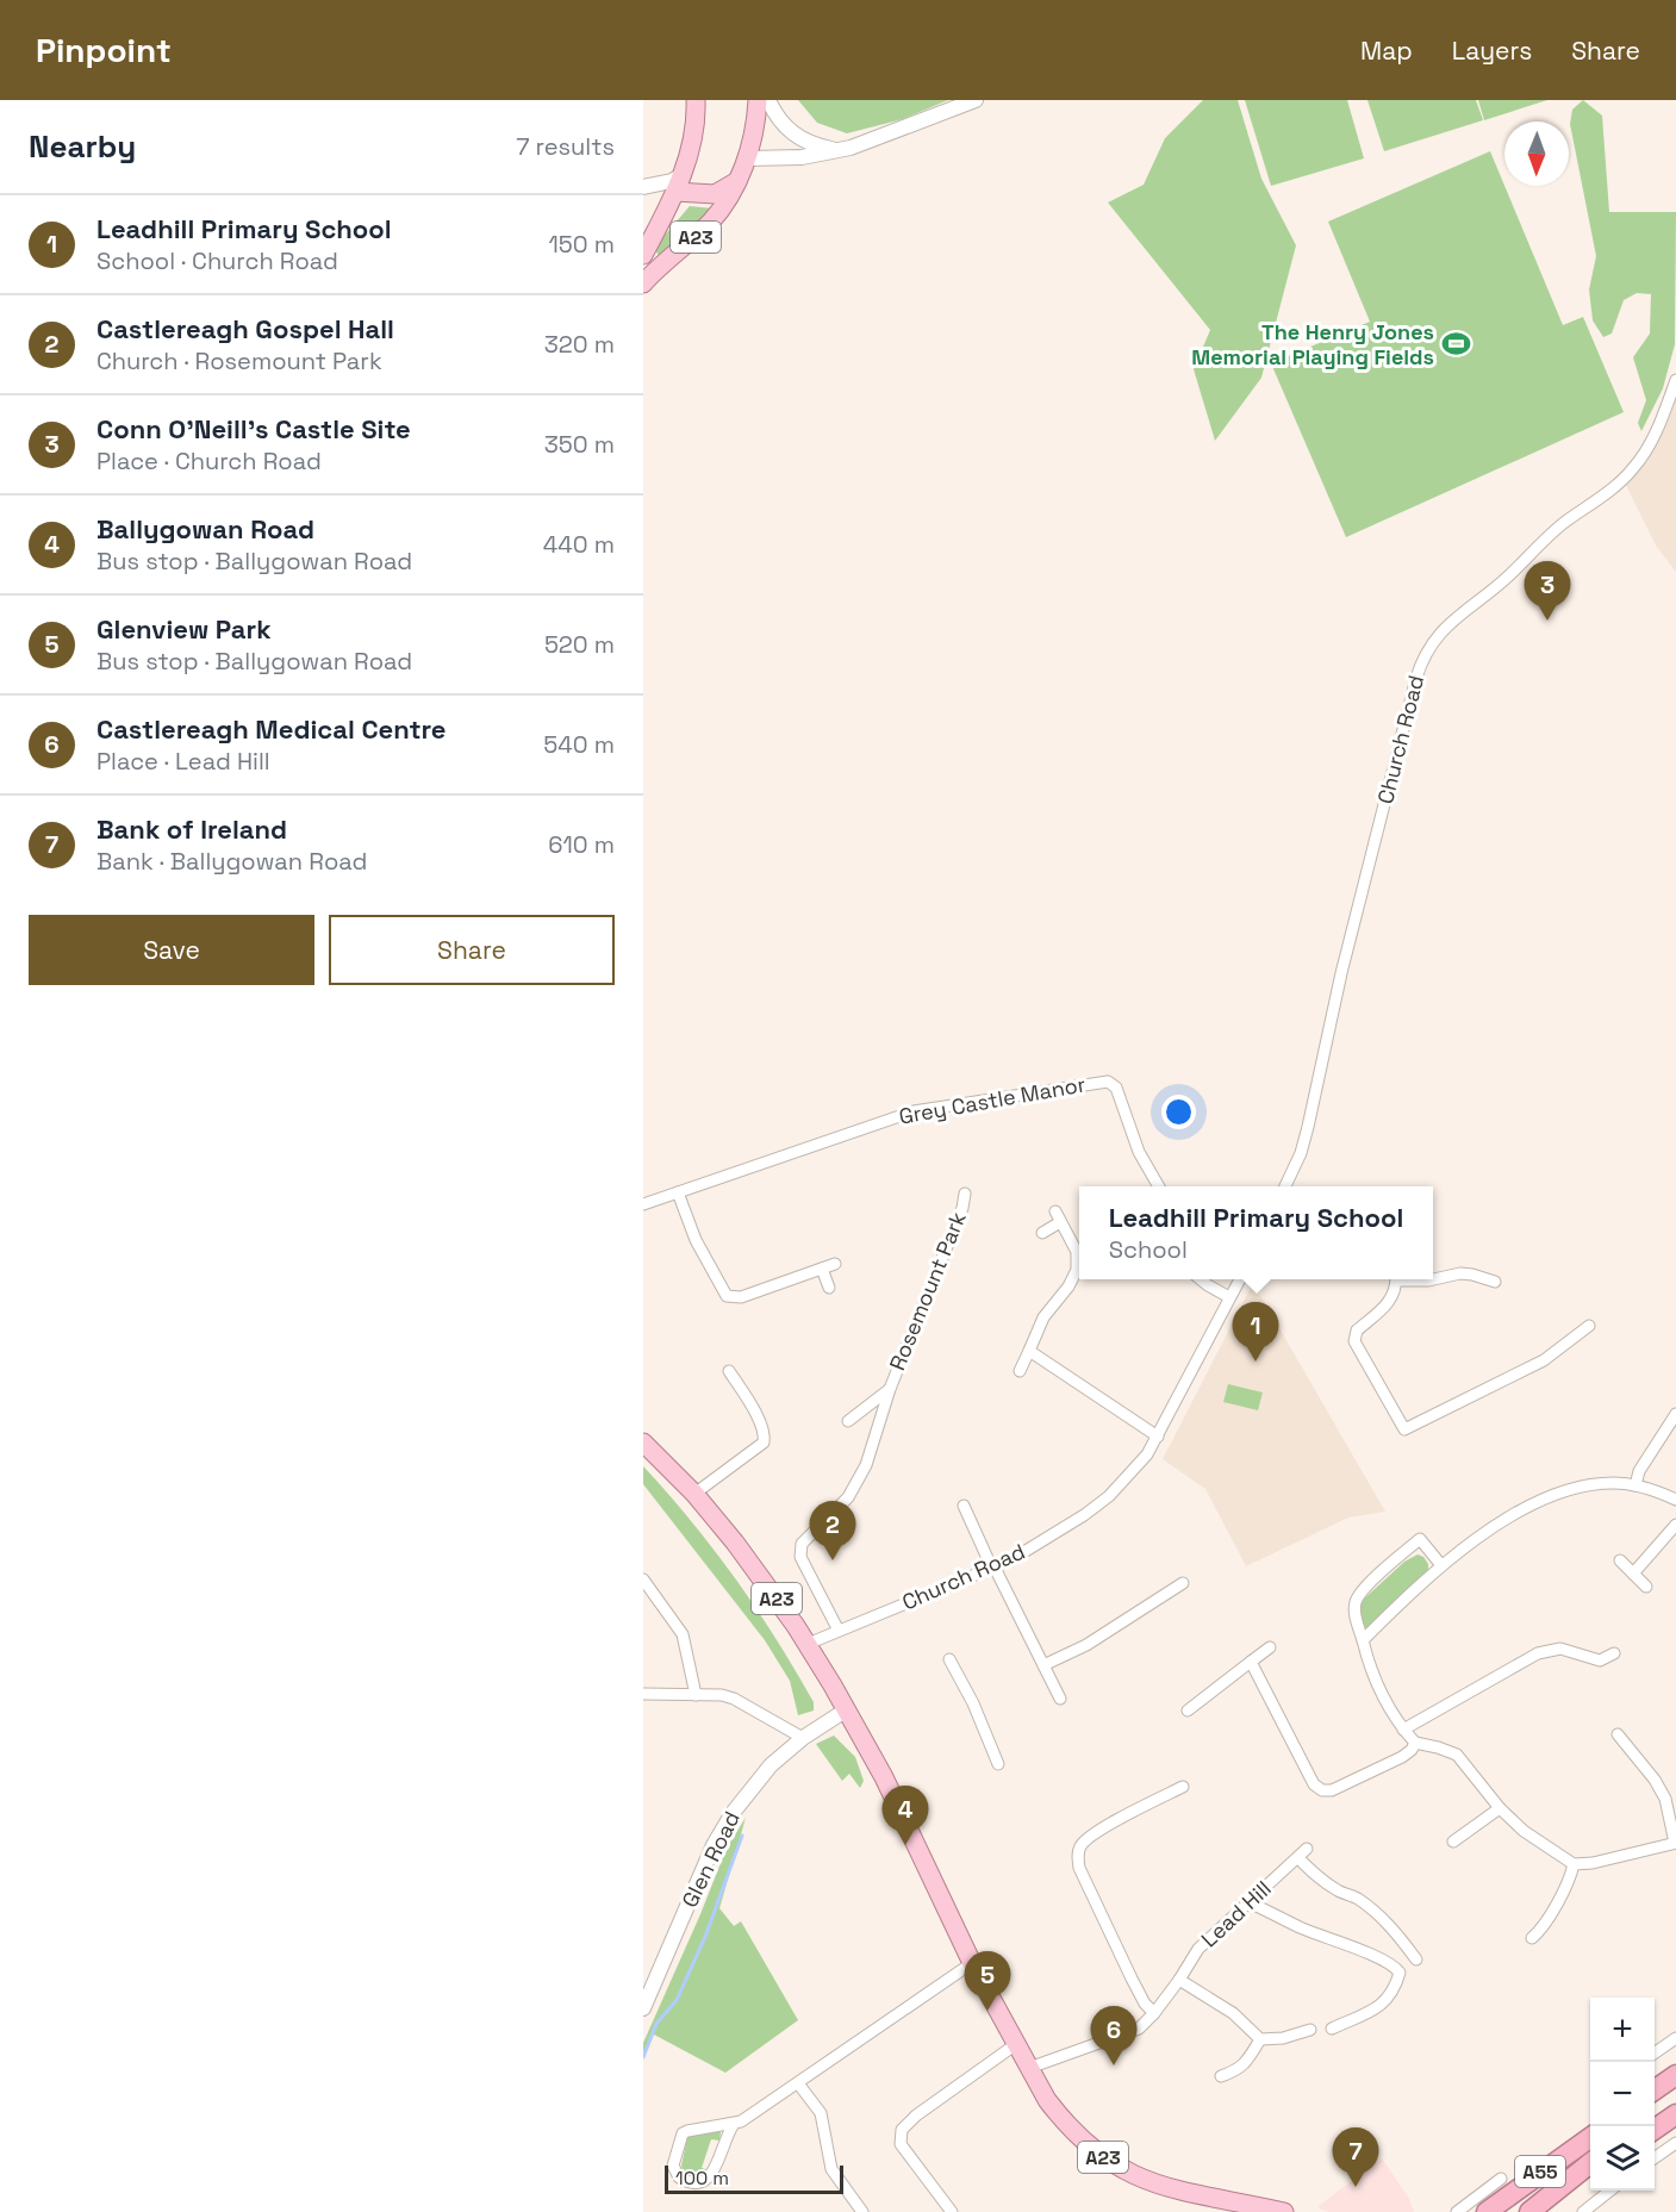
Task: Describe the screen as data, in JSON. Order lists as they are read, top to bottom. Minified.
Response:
{"streets":{"highway":["A55"],"main road":["A23"],"street":["Church Road","Grey Castle Manor","Rosemount Park","Glen Road","Lead Hill"]},"crossings":[["A23","Church Road"],["A23","Glen Road"],["A23","Lead Hill"],["Church Road","Rosemount Park"]],"places":{"sports":["The Henry Jones Memorial Playing Fields"]},"scale_bar":"100 m","north":"bottom","page":{"header":"Pinpoint","nav":["Map","Layers","Share"],"heading":["Nearby","7 results"],"list":[{"mark":"1","name":"Leadhill Primary School","note":"School · Church Road","value":"150 m"},{"mark":"2","name":"Castlereagh Gospel Hall","note":"Church · Rosemount Park","value":"320 m"},{"mark":"3","name":"Conn O'Neill's Castle Site","note":"Place · Church Road","value":"350 m"},{"mark":"4","name":"Ballygowan Road","note":"Bus stop · Ballygowan Road","value":"440 m"},{"mark":"5","name":"Glenview Park","note":"Bus stop · Ballygowan Road","value":"520 m"},{"mark":"6","name":"Castlereagh Medical Centre","note":"Place · Lead Hill","value":"540 m"},{"mark":"7","name":"Bank of Ireland","note":"Bank · Ballygowan Road","value":"610 m"}],"pins":["3","1","2","4","5","6","7"],"buttons":["Save","Share"],"popup":["Leadhill Primary School","School"],"map_buttons":["+","−"],"scale":"100 m"}}
